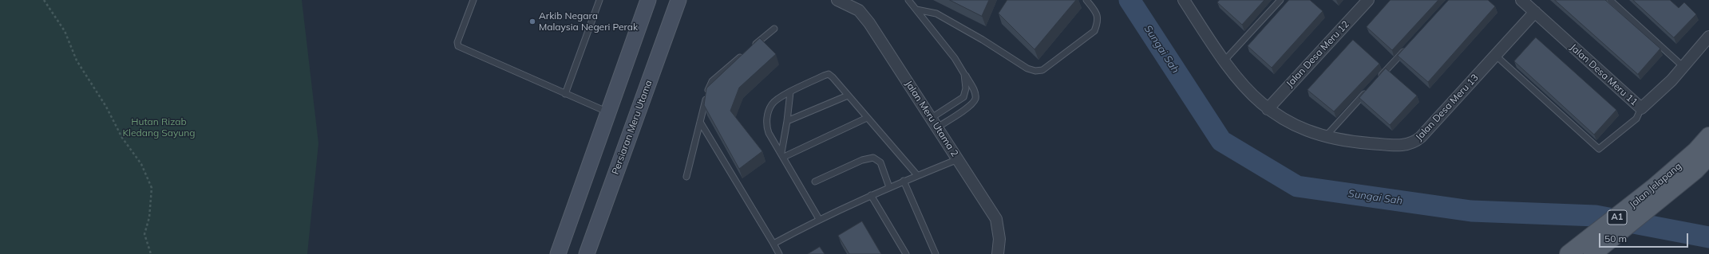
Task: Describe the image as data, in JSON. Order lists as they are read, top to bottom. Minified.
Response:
{"streets":{"main road":["Persiaran Meru Utama","Jalan Jelapang","A1"],"street":["Jalan Desa Meru 12","Jalan Desa Meru 11","Jalan Desa Meru 13","Jalan Meru Utama 2"]},"crossings":[["Jalan Desa Meru 12","Jalan Desa Meru 13"],["Jalan Desa Meru 11","Jalan Desa Meru 13"]],"water":["Sungai Sah"],"parks":["Hutan Rizab Kledang Sayung"],"places":["Arkib Negara Malaysia Negeri Perak"],"scale_bar":"50 m"}
